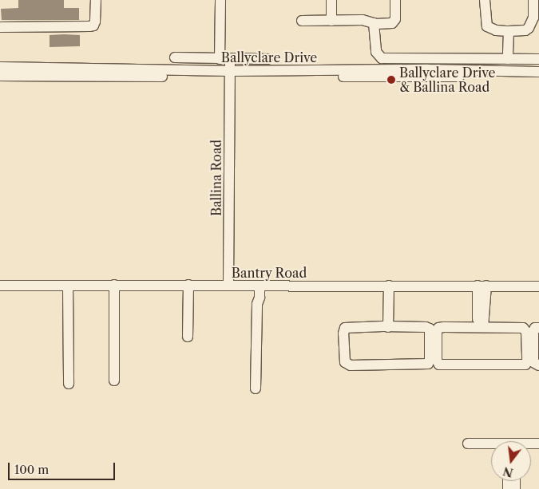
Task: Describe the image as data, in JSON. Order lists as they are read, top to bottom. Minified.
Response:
{"streets":{"street":["Ballyclare Drive","Ballina Road","Bantry Road"]},"crossings":[["Ballyclare Drive","Ballina Road"],["Ballina Road","Bantry Road"]],"places":["Ballyclare Drive & Ballina Road"],"scale_bar":"100 m","north":"bottom"}
